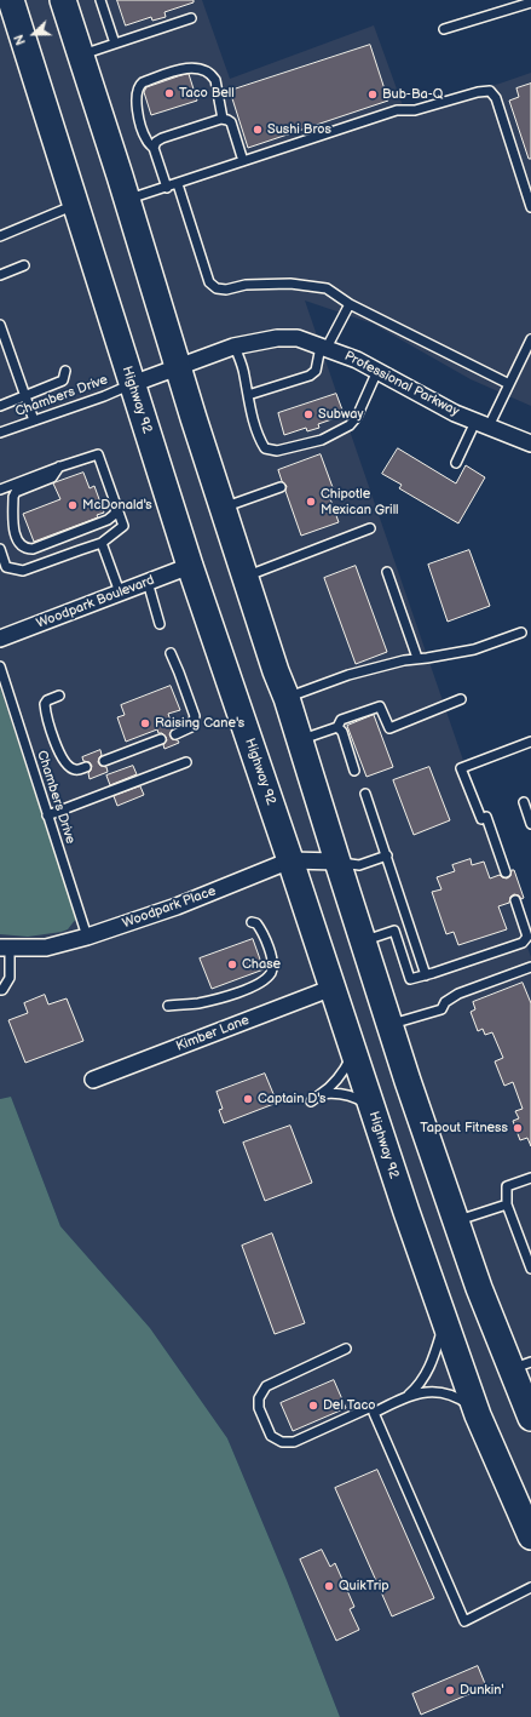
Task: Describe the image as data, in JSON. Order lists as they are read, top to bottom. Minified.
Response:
{"streets":{"main road":["Highway 92"],"street":["Professional Parkway","Woodpark Boulevard","Woodpark Place","Kimber Lane"],"lane":["Chambers Drive"]},"crossings":[["Professional Parkway","Chambers Drive"],["Professional Parkway","Highway 92"],["Chambers Drive","Highway 92"],["Chambers Drive","Woodpark Place"],["Highway 92","Woodpark Boulevard"],["Highway 92","Woodpark Place"],["Highway 92","Kimber Lane"]],"places":["Taco Bell","Bub-Ba-Q","Sushi Bros","Subway","Chipotle Mexican Grill","McDonald's","Raising Cane's","Chase","Captain D's","Tapout Fitness","Del Taco","QuikTrip","Dunkin'"],"north":"left"}
